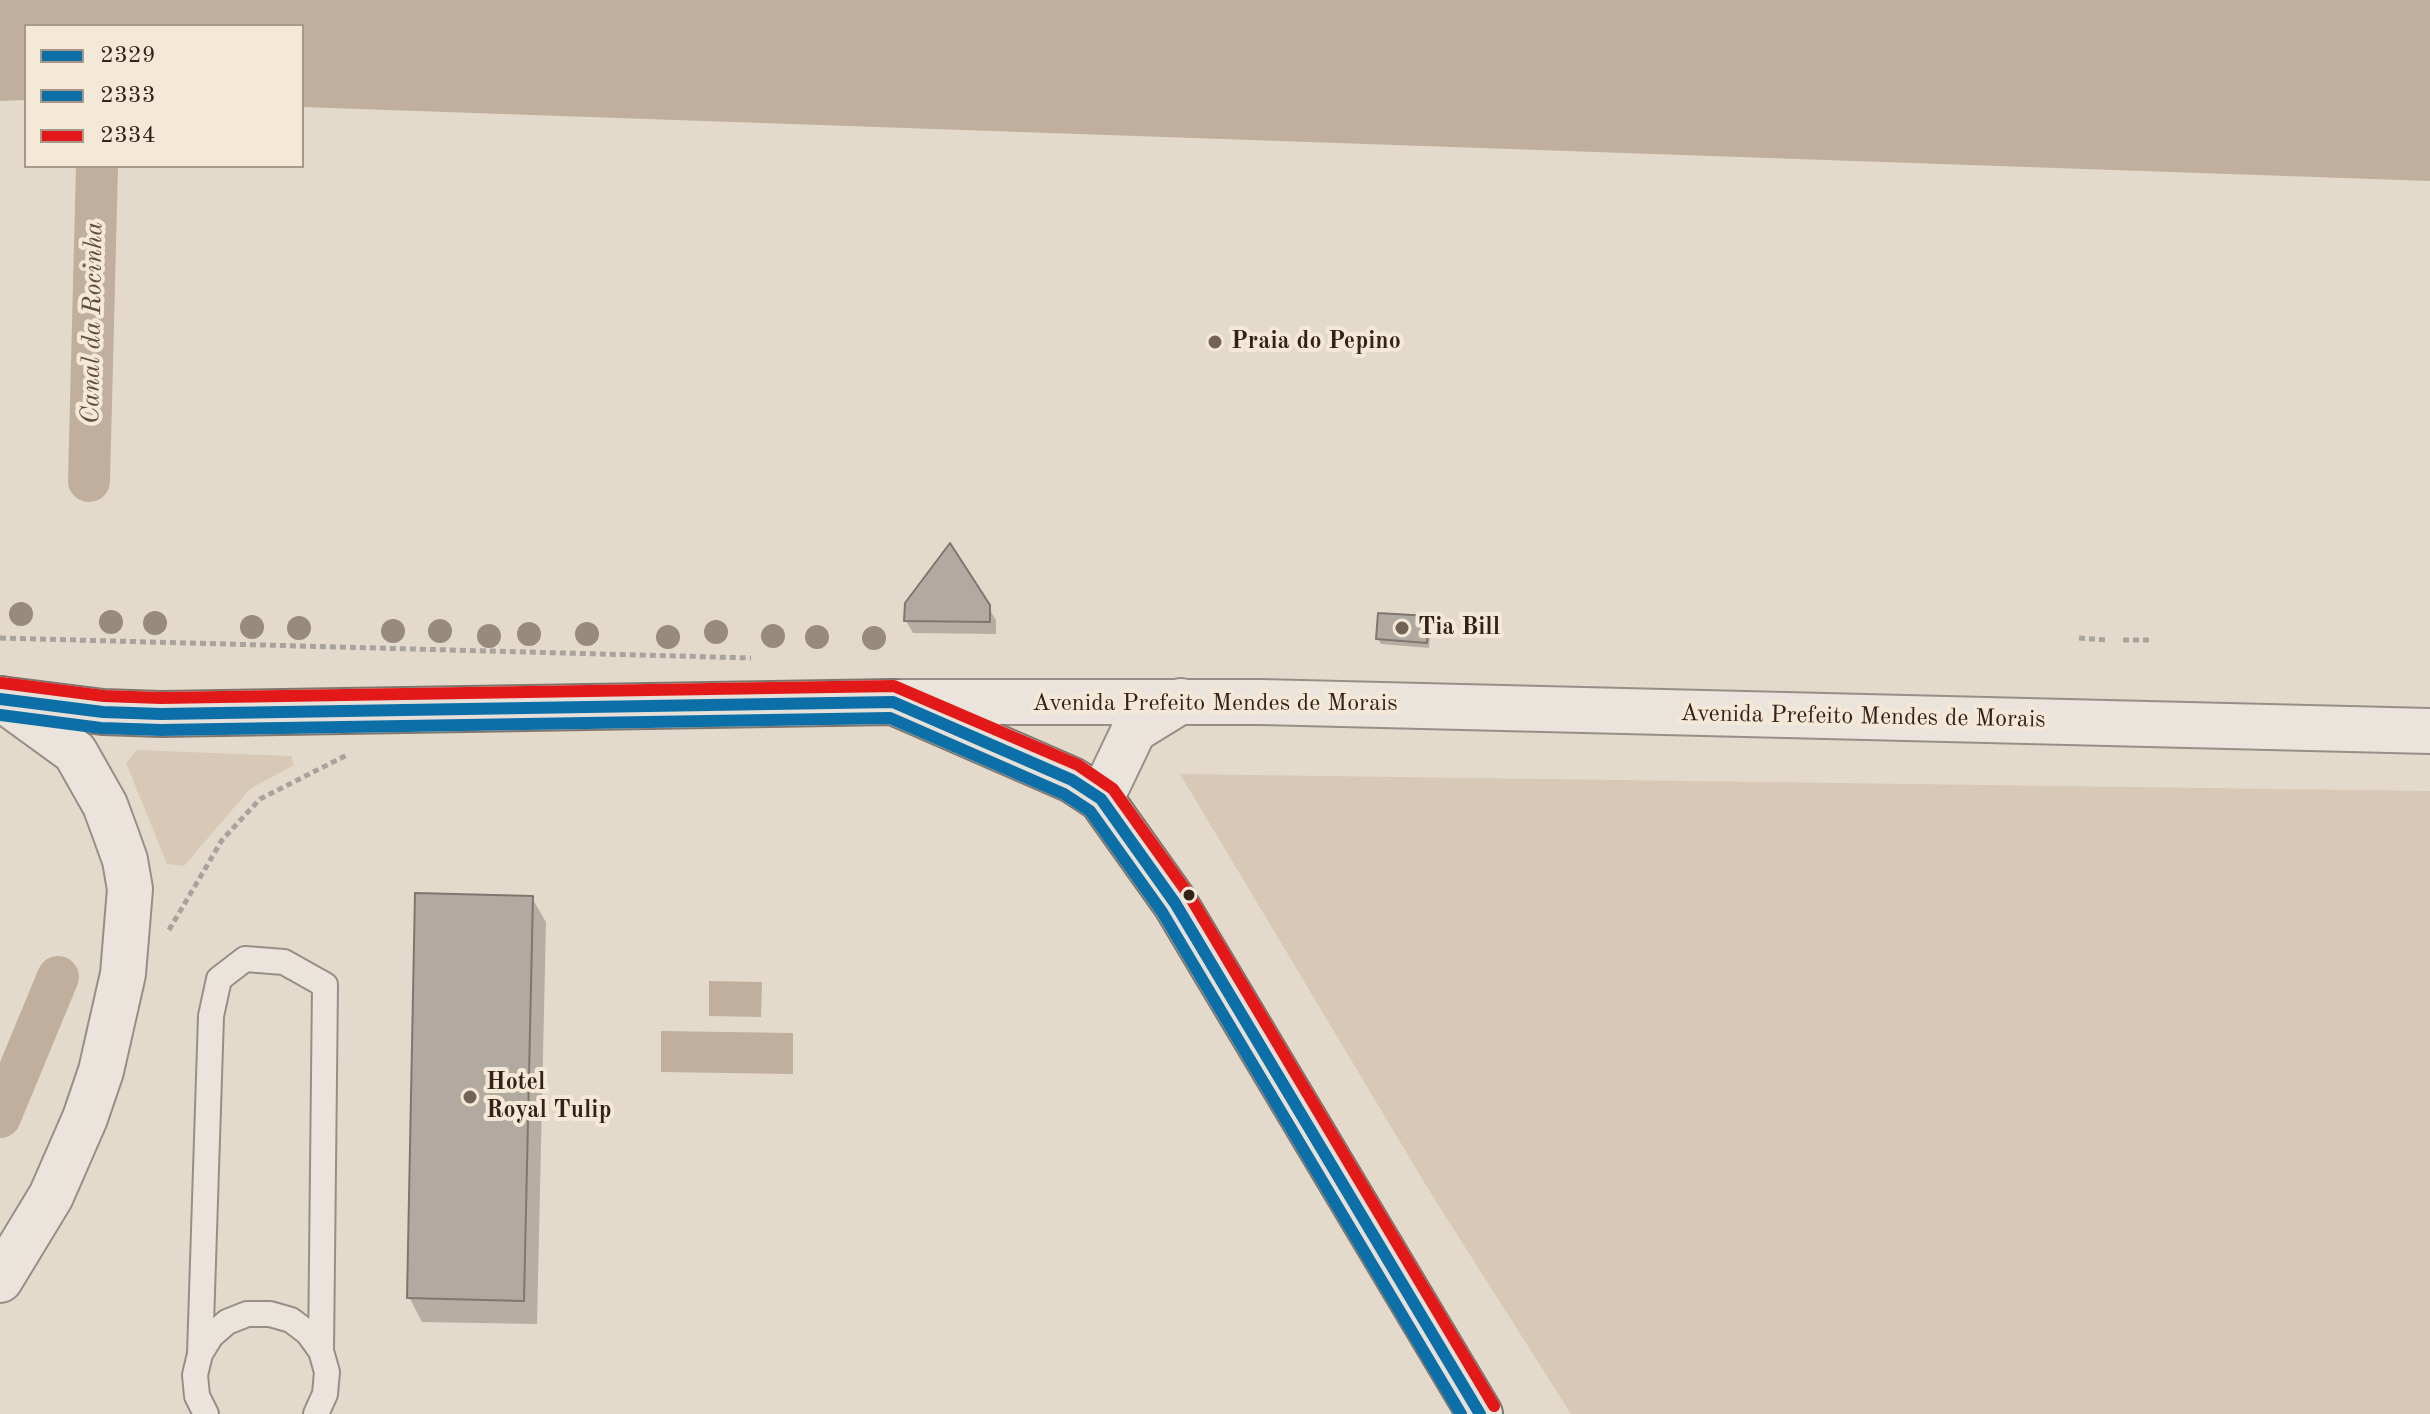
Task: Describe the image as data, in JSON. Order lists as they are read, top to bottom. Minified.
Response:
{"streets":{"main road":["Avenida Prefeito Mendes de Morais"]},"water":["Canal da Rocinha"],"places":["Praia do Pepino","Tia Bill","Hotel Royal Tulip"],"lines":["transit line 2334","transit line 2329","transit line 2333"],"legend":["2329","2333","2334"]}
